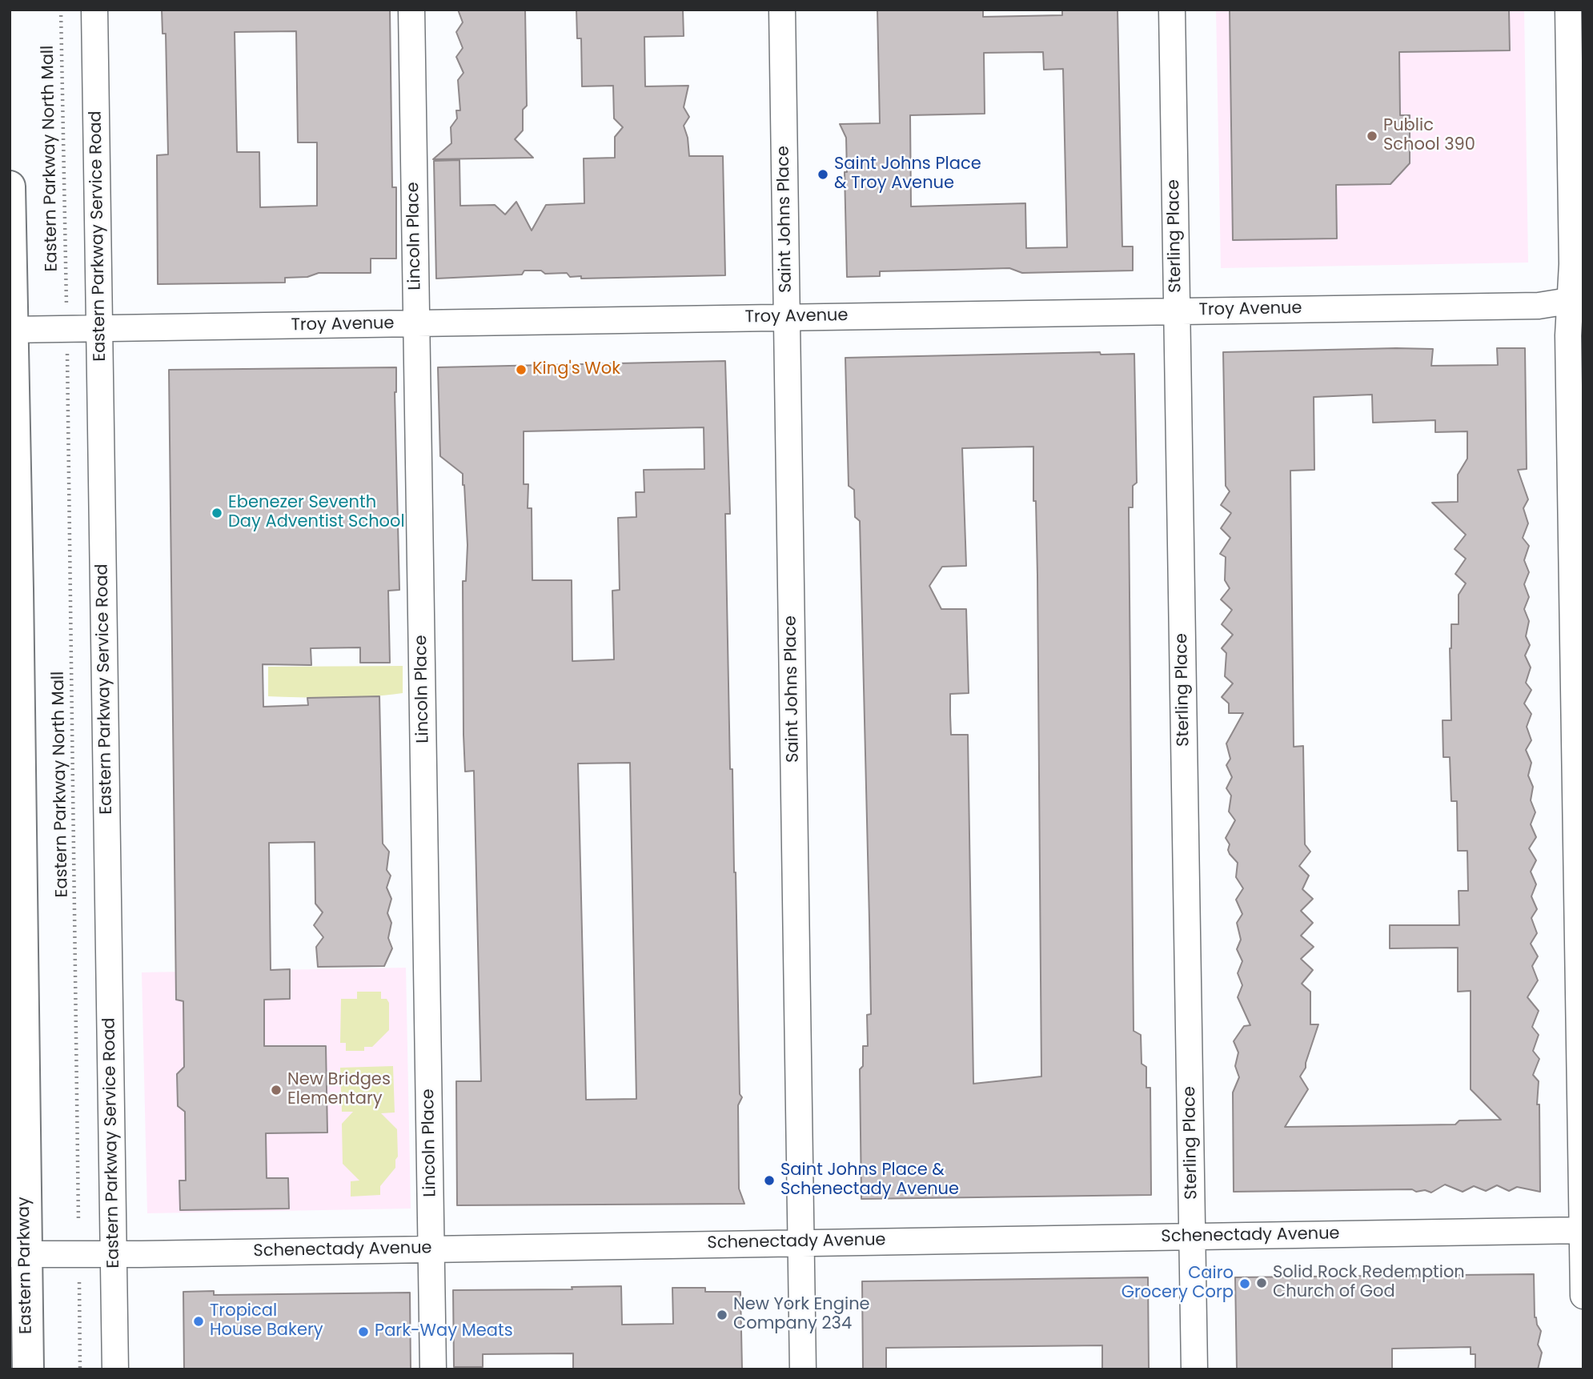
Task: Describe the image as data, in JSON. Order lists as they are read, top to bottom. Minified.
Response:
{"streets":{"main road":["Eastern Parkway"],"street":["Saint Johns Place","Eastern Parkway Service Road","Lincoln Place","Sterling Place","Troy Avenue","Schenectady Avenue"],"path":["Eastern Parkway North Mall"]},"crossings":[["Saint Johns Place","Troy Avenue"],["Saint Johns Place","Schenectady Avenue"],["Eastern Parkway Service Road","Troy Avenue"],["Eastern Parkway Service Road","Schenectady Avenue"],["Lincoln Place","Troy Avenue"],["Lincoln Place","Schenectady Avenue"],["Sterling Place","Troy Avenue"],["Sterling Place","Schenectady Avenue"],["Troy Avenue","Eastern Parkway"],["Schenectady Avenue","Eastern Parkway"]],"places":["Public School 390","Saint Johns Place & Troy Avenue","King's Wok","Ebenezer Seventh Day Adventist School","New Bridges Elementary","Saint Johns Place & Schenectady Avenue","Solid Rock Redemption Church of God","Cairo Grocery Corp","New York Engine Company 234","Tropical House Bakery","Park-Way Meats"]}
